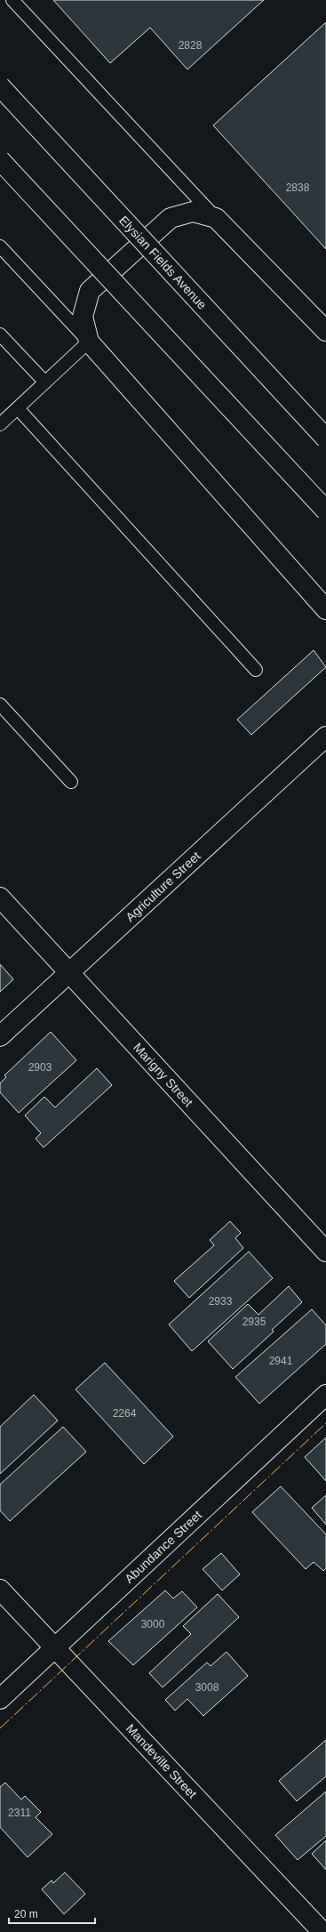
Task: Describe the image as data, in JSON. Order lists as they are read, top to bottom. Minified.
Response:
{"streets":{"street":["Elysian Fields Avenue","Agriculture Street","Marigny Street","Abundance Street","Mandeville Street"]},"crossings":[["Agriculture Street","Marigny Street"],["Abundance Street","Mandeville Street"]],"house_numbers":["2828","2838","2903","2933","2935","2941","2264","3000","3008","2311"],"scale_bar":"20 m"}
